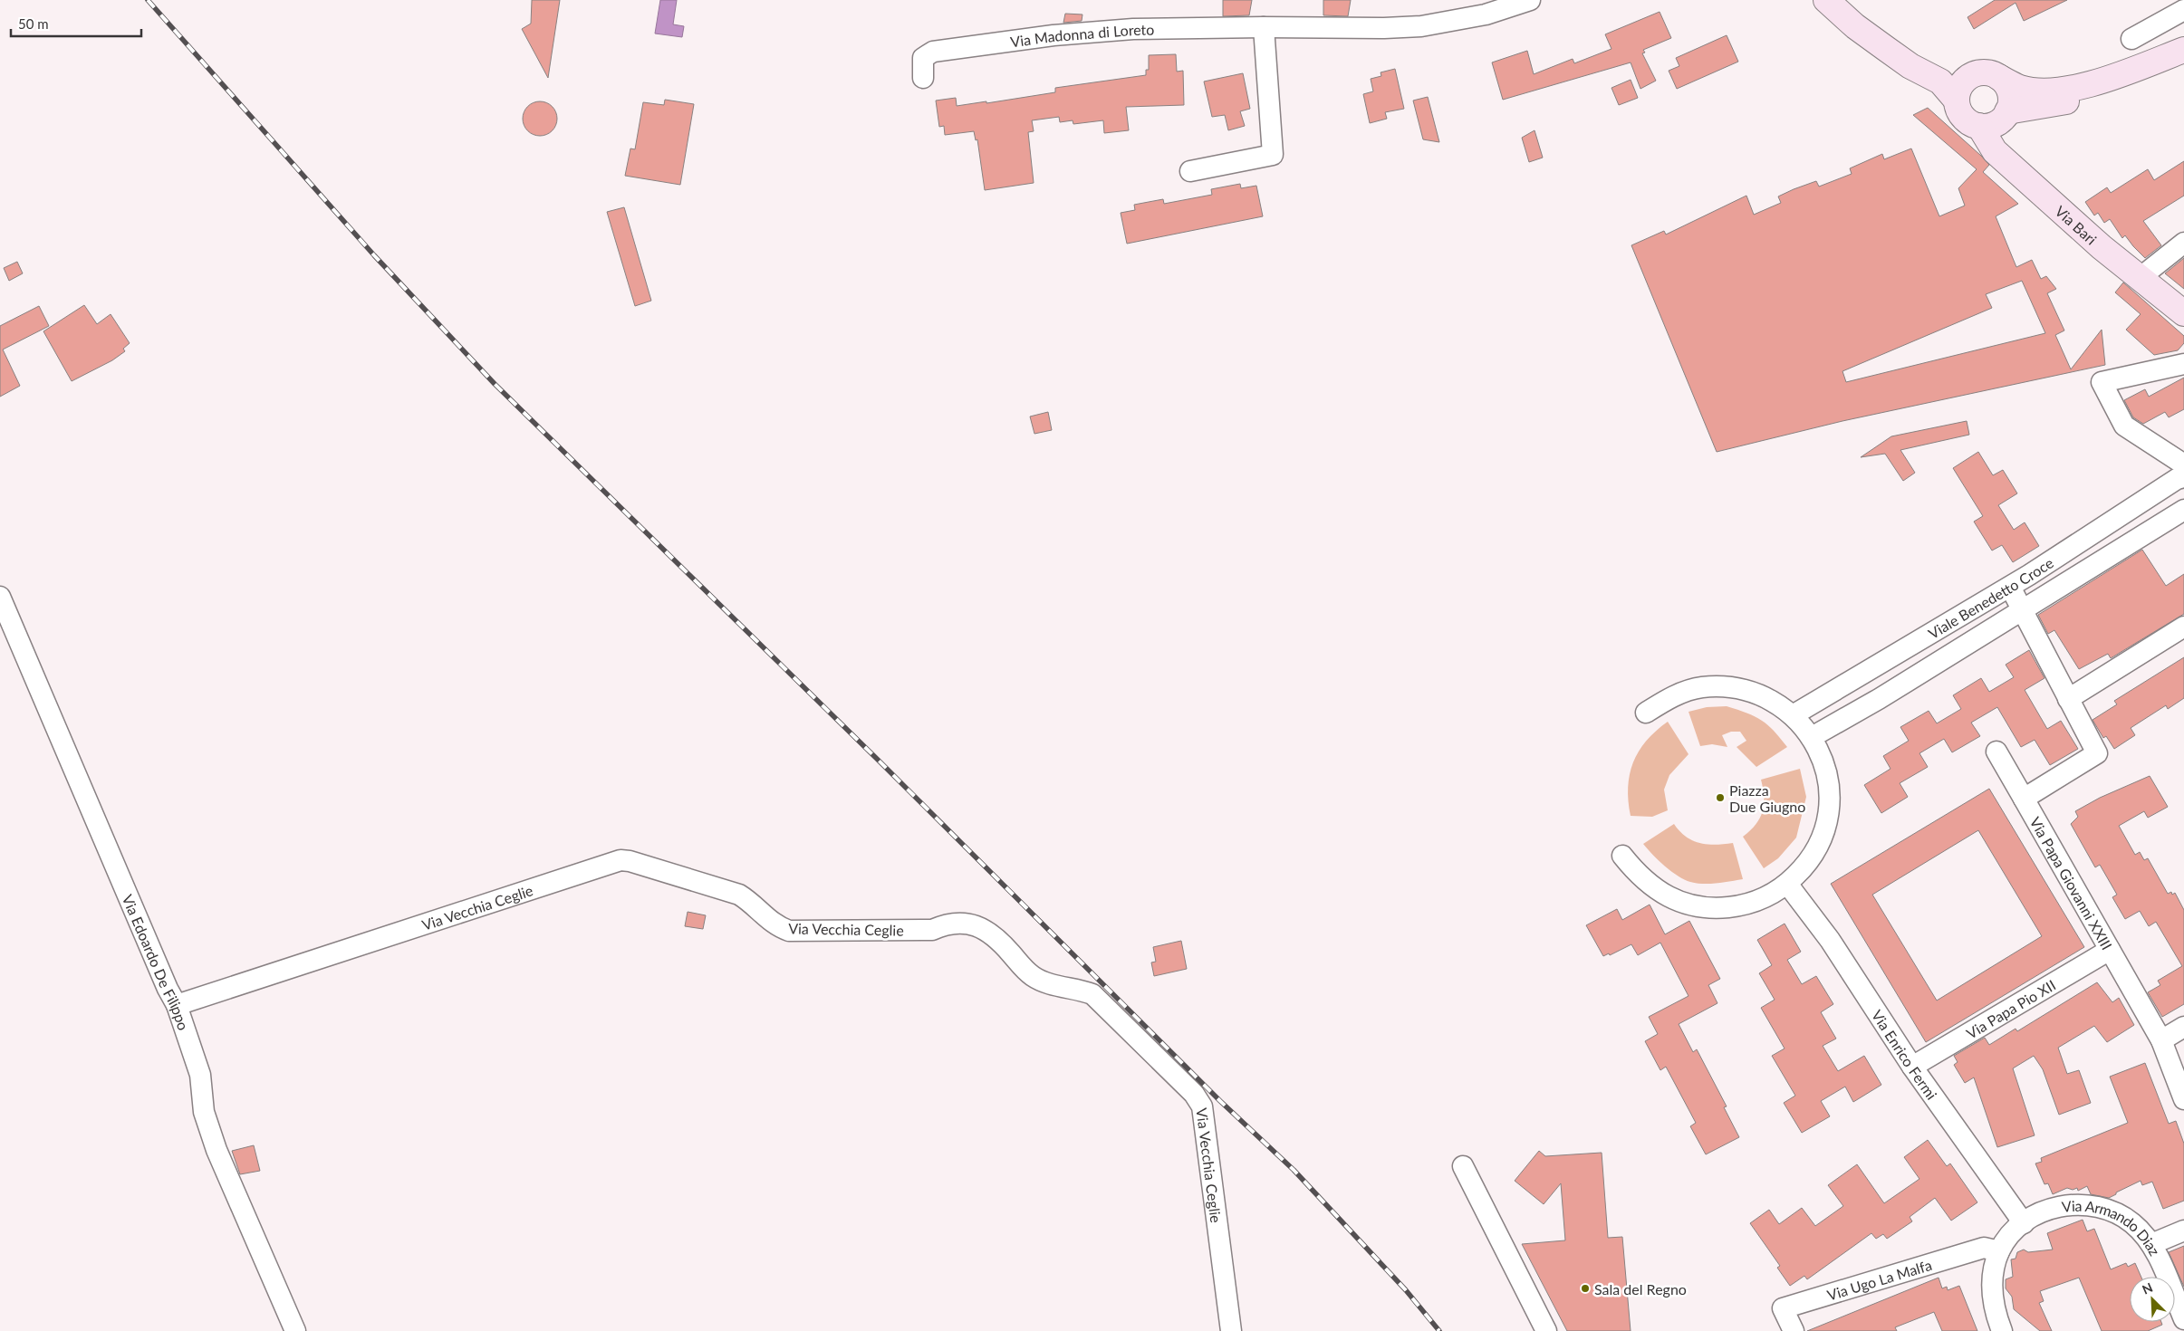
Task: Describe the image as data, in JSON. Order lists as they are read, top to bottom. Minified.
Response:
{"streets":{"main road":["Via Bari"],"street":["Via Madonna di Loreto","Viale Benedetto Croce","Via Papa Giovanni XXIII","Via Vecchia Ceglie","Via Edoardo De Filippo","Via Papa Pio XII","Via Enrico Fermi","Via Armando Diaz","Via Ugo La Malfa"]},"crossings":[["Via Papa Giovanni XXIII","Via Papa Pio XII"],["Via Vecchia Ceglie","Via Edoardo De Filippo"],["Via Papa Pio XII","Via Enrico Fermi"],["Via Enrico Fermi","Via Armando Diaz"],["Via Armando Diaz","Via Ugo La Malfa"]],"places":["Piazza Due Giugno","Sala del Regno"],"scale_bar":"50 m","north":"top left"}
